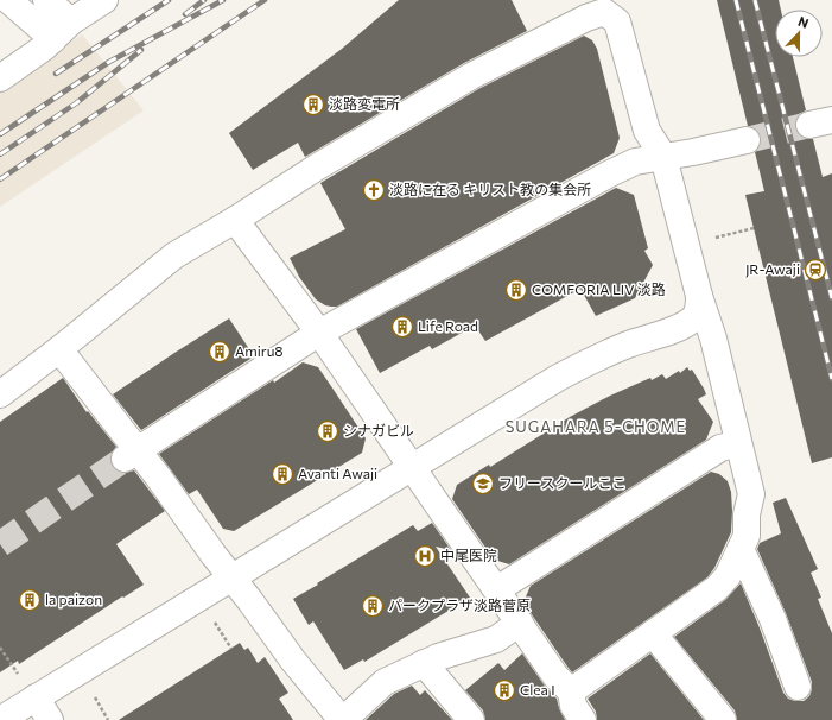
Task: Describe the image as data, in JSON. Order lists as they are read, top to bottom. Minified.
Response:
{"districts":["SUGAHARA 5-CHOME"],"places":{"building":["淡路変電所","COMFORIA LIV 淡路","Life Road","Amiru8","シナガビル","Avanti Awaji","la paizon","パークプラザ淡路菅原","Clea I"],"church":["淡路に在る キリスト教の集会所"],"station":["JR-Awaji"],"school or university":["フリースクールここ"],"hospital":["中尾医院"]},"north":"top"}
